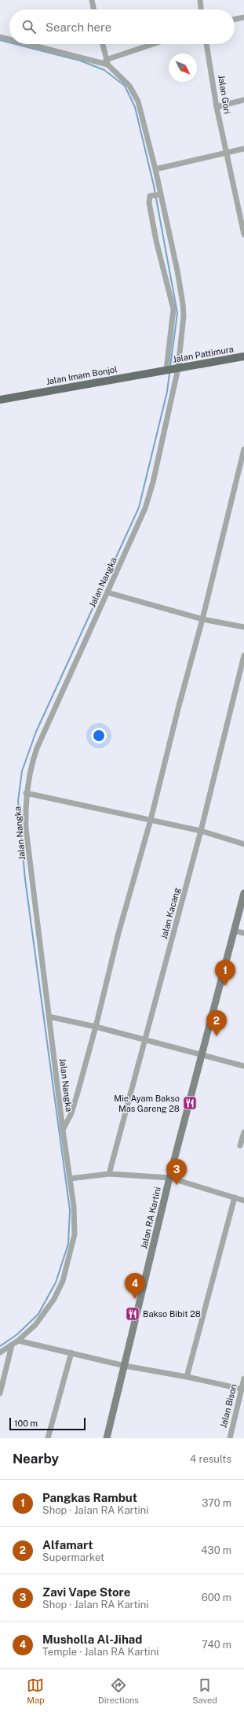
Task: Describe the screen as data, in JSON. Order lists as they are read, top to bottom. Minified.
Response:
{"streets":{"main road":["Jalan Pattimura","Jalan Imam Bonjol","Jalan RA Kartini"],"street":["Jalan Gori","Jalan Nangka","Jalan Kacang","Jalan Bison"]},"crossings":[["Jalan Pattimura","Jalan Imam Bonjol"],["Jalan Pattimura","Jalan Nangka"]],"places":{"restaurant":["Mie Ayam Bakso Mas Gareng 28","Bakso Bibit 28"]},"scale_bar":"100 m","north":"bottom right","page":{"search":"Search here","pins":["1","2","3","4"],"scale":"100 m","heading":["Nearby","4 results"],"list":[{"mark":"1","name":"Pangkas Rambut","note":"Shop · Jalan RA Kartini","value":"370 m"},{"mark":"2","name":"Alfamart","note":"Supermarket","value":"430 m"},{"mark":"3","name":"Zavi Vape Store","note":"Shop · Jalan RA Kartini","value":"600 m"},{"mark":"4","name":"Musholla Al-Jihad","note":"Temple · Jalan RA Kartini","value":"740 m"}],"nav":["Map","Directions","Saved"]}}
